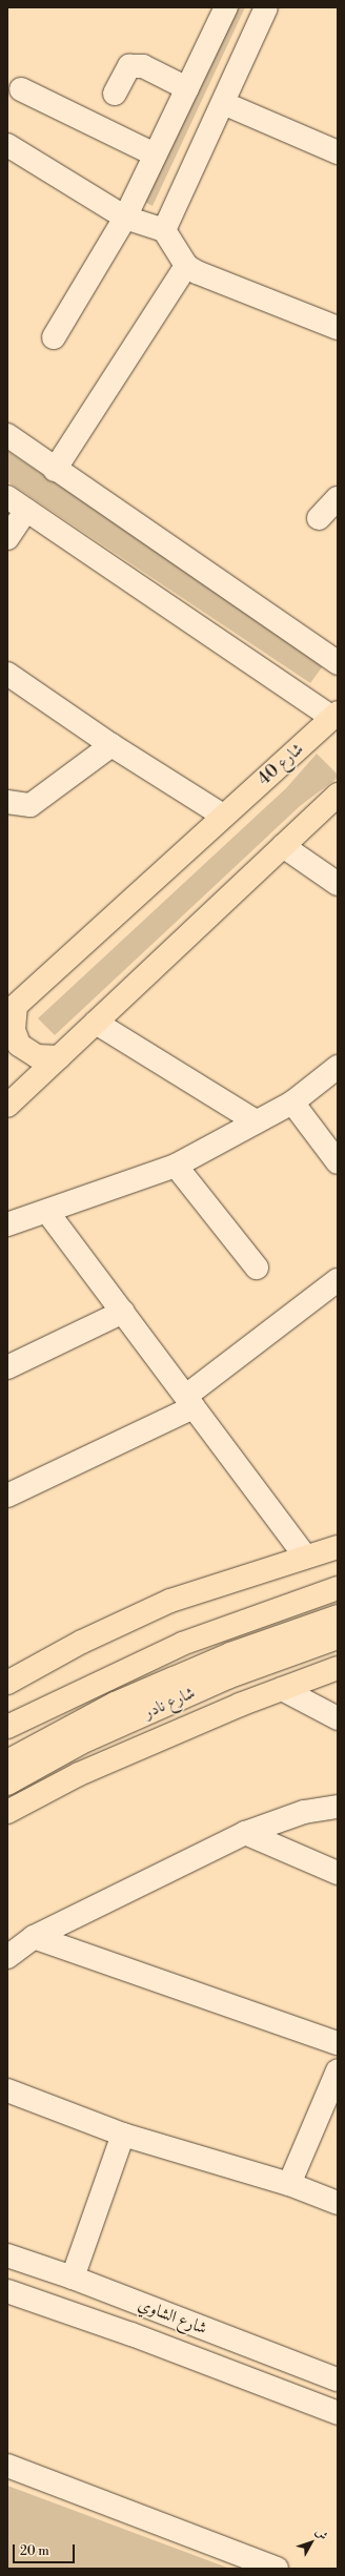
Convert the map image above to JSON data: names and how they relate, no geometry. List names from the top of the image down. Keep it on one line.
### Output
{"streets":{"main road":["شارع 40","شارع نادر"],"street":["شارع الشاوي"]},"scale_bar":"20 m","north":"top right"}
